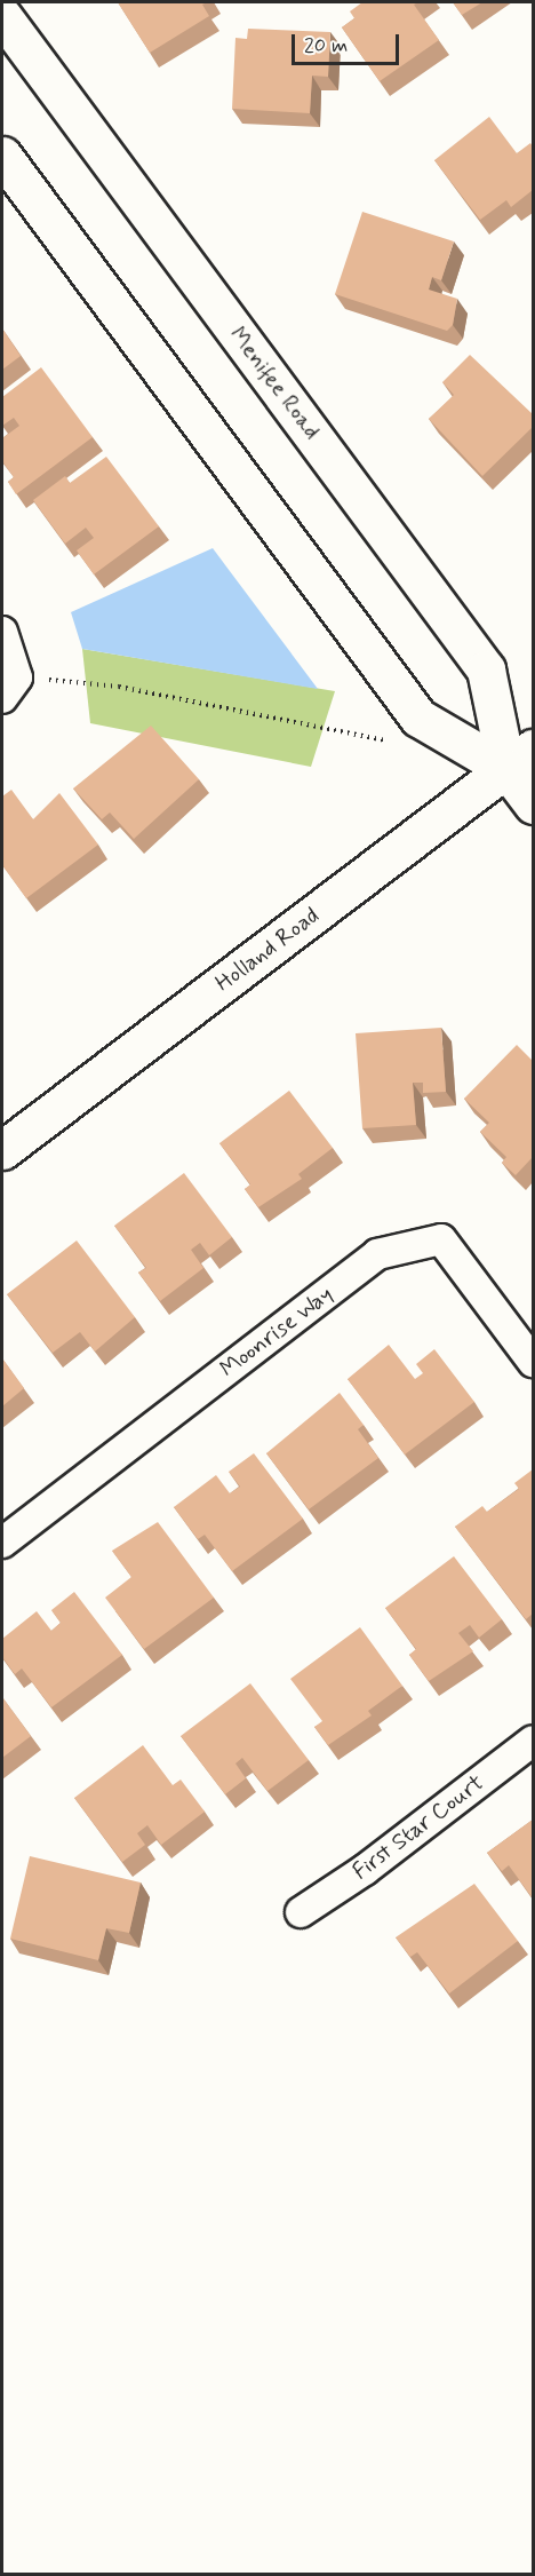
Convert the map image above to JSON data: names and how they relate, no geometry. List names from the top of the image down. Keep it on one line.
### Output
{"streets":{"main road":["Menifee Road","Holland Road"],"street":["Moonrise Way","First Star Court"]},"crossings":[["Menifee Road","Holland Road"]],"scale_bar":"20 m"}
